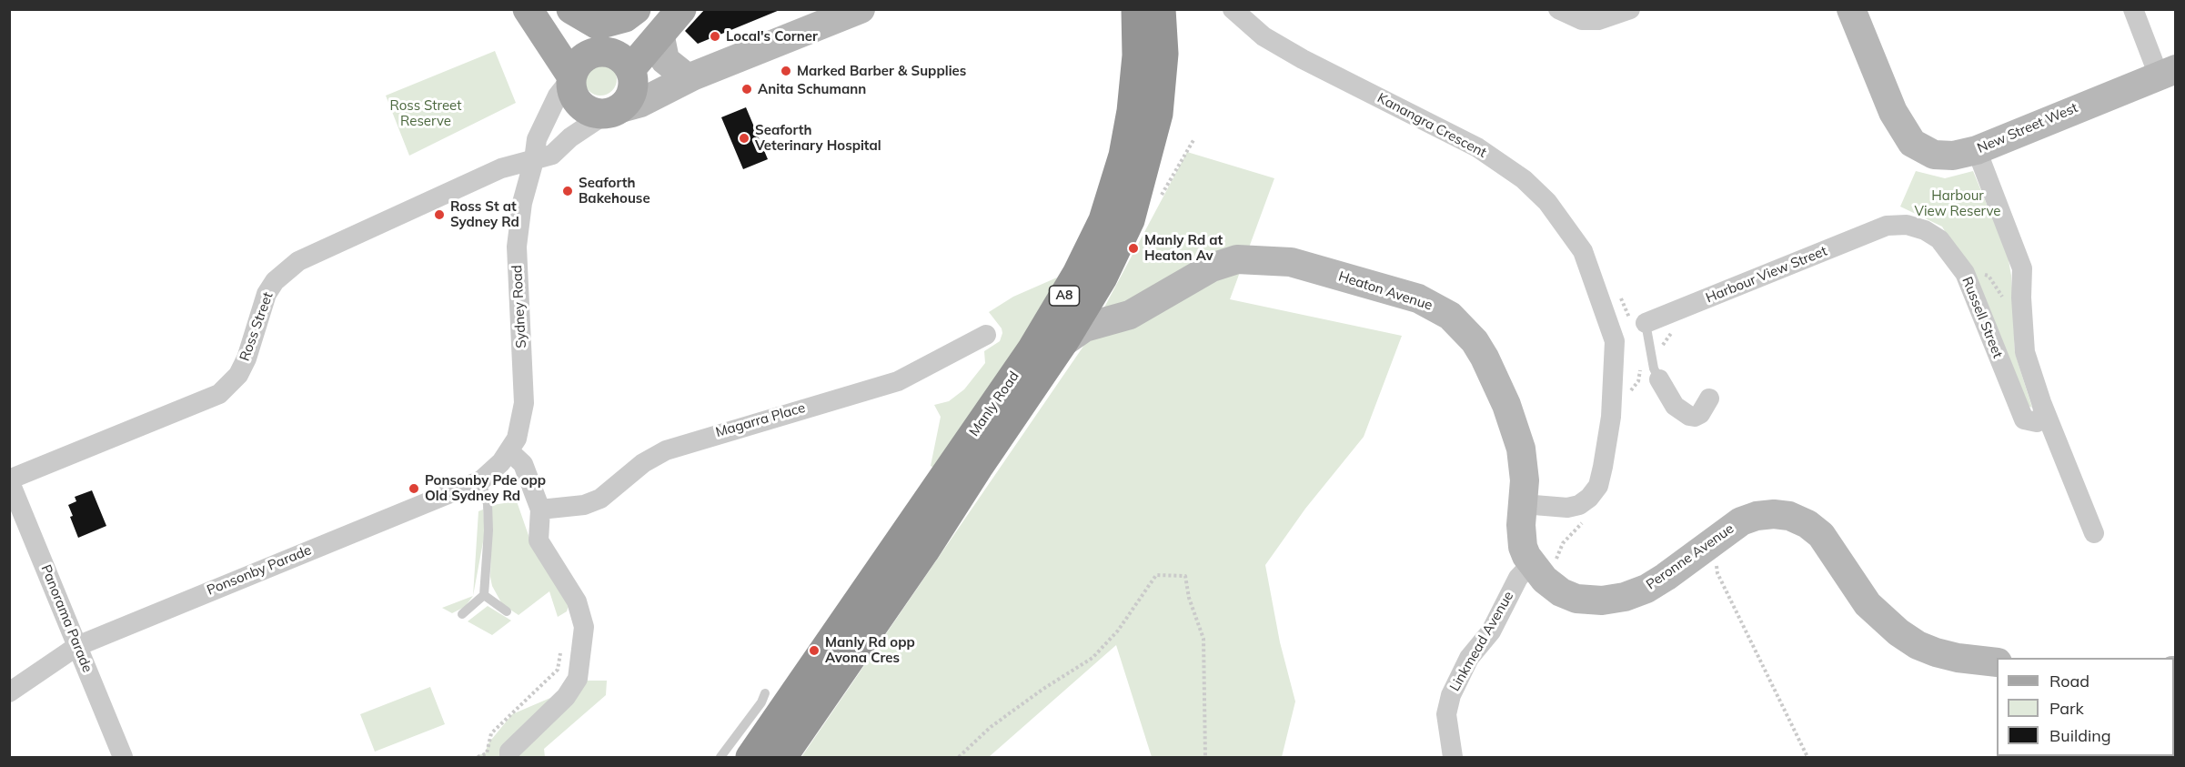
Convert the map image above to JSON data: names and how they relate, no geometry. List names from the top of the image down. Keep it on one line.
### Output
{"streets":{"highway":["A8","Manly Road"],"street":["Kanangra Crescent","New Street West","Harbour View Street","Heaton Avenue","Sydney Road","Russell Street","Ross Street","Magarra Place","Peronne Avenue","Ponsonby Parade","Panorama Parade","Linkmead Avenue"]},"crossings":[["Kanangra Crescent","Heaton Avenue"],["New Street West","Russell Street"],["Harbour View Street","Russell Street"],["Heaton Avenue","Manly Road"],["Heaton Avenue","Peronne Avenue"],["Heaton Avenue","Linkmead Avenue"],["Sydney Road","Ross Street"],["Sydney Road","Ponsonby Parade"],["Ross Street","Panorama Parade"],["Peronne Avenue","Linkmead Avenue"],["Ponsonby Parade","Panorama Parade"]],"parks":["Ross Street Reserve","Harbour View Reserve"],"places":["Local's Corner","Marked Barber & Supplies","Anita Schumann","Seaforth Veterinary Hospital","Seaforth Bakehouse","Ross St at Sydney Rd","Manly Rd at Heaton Av","Ponsonby Pde opp Old Sydney Rd","Manly Rd opp Avona Cres"],"legend":["Road","Park","Building"]}
